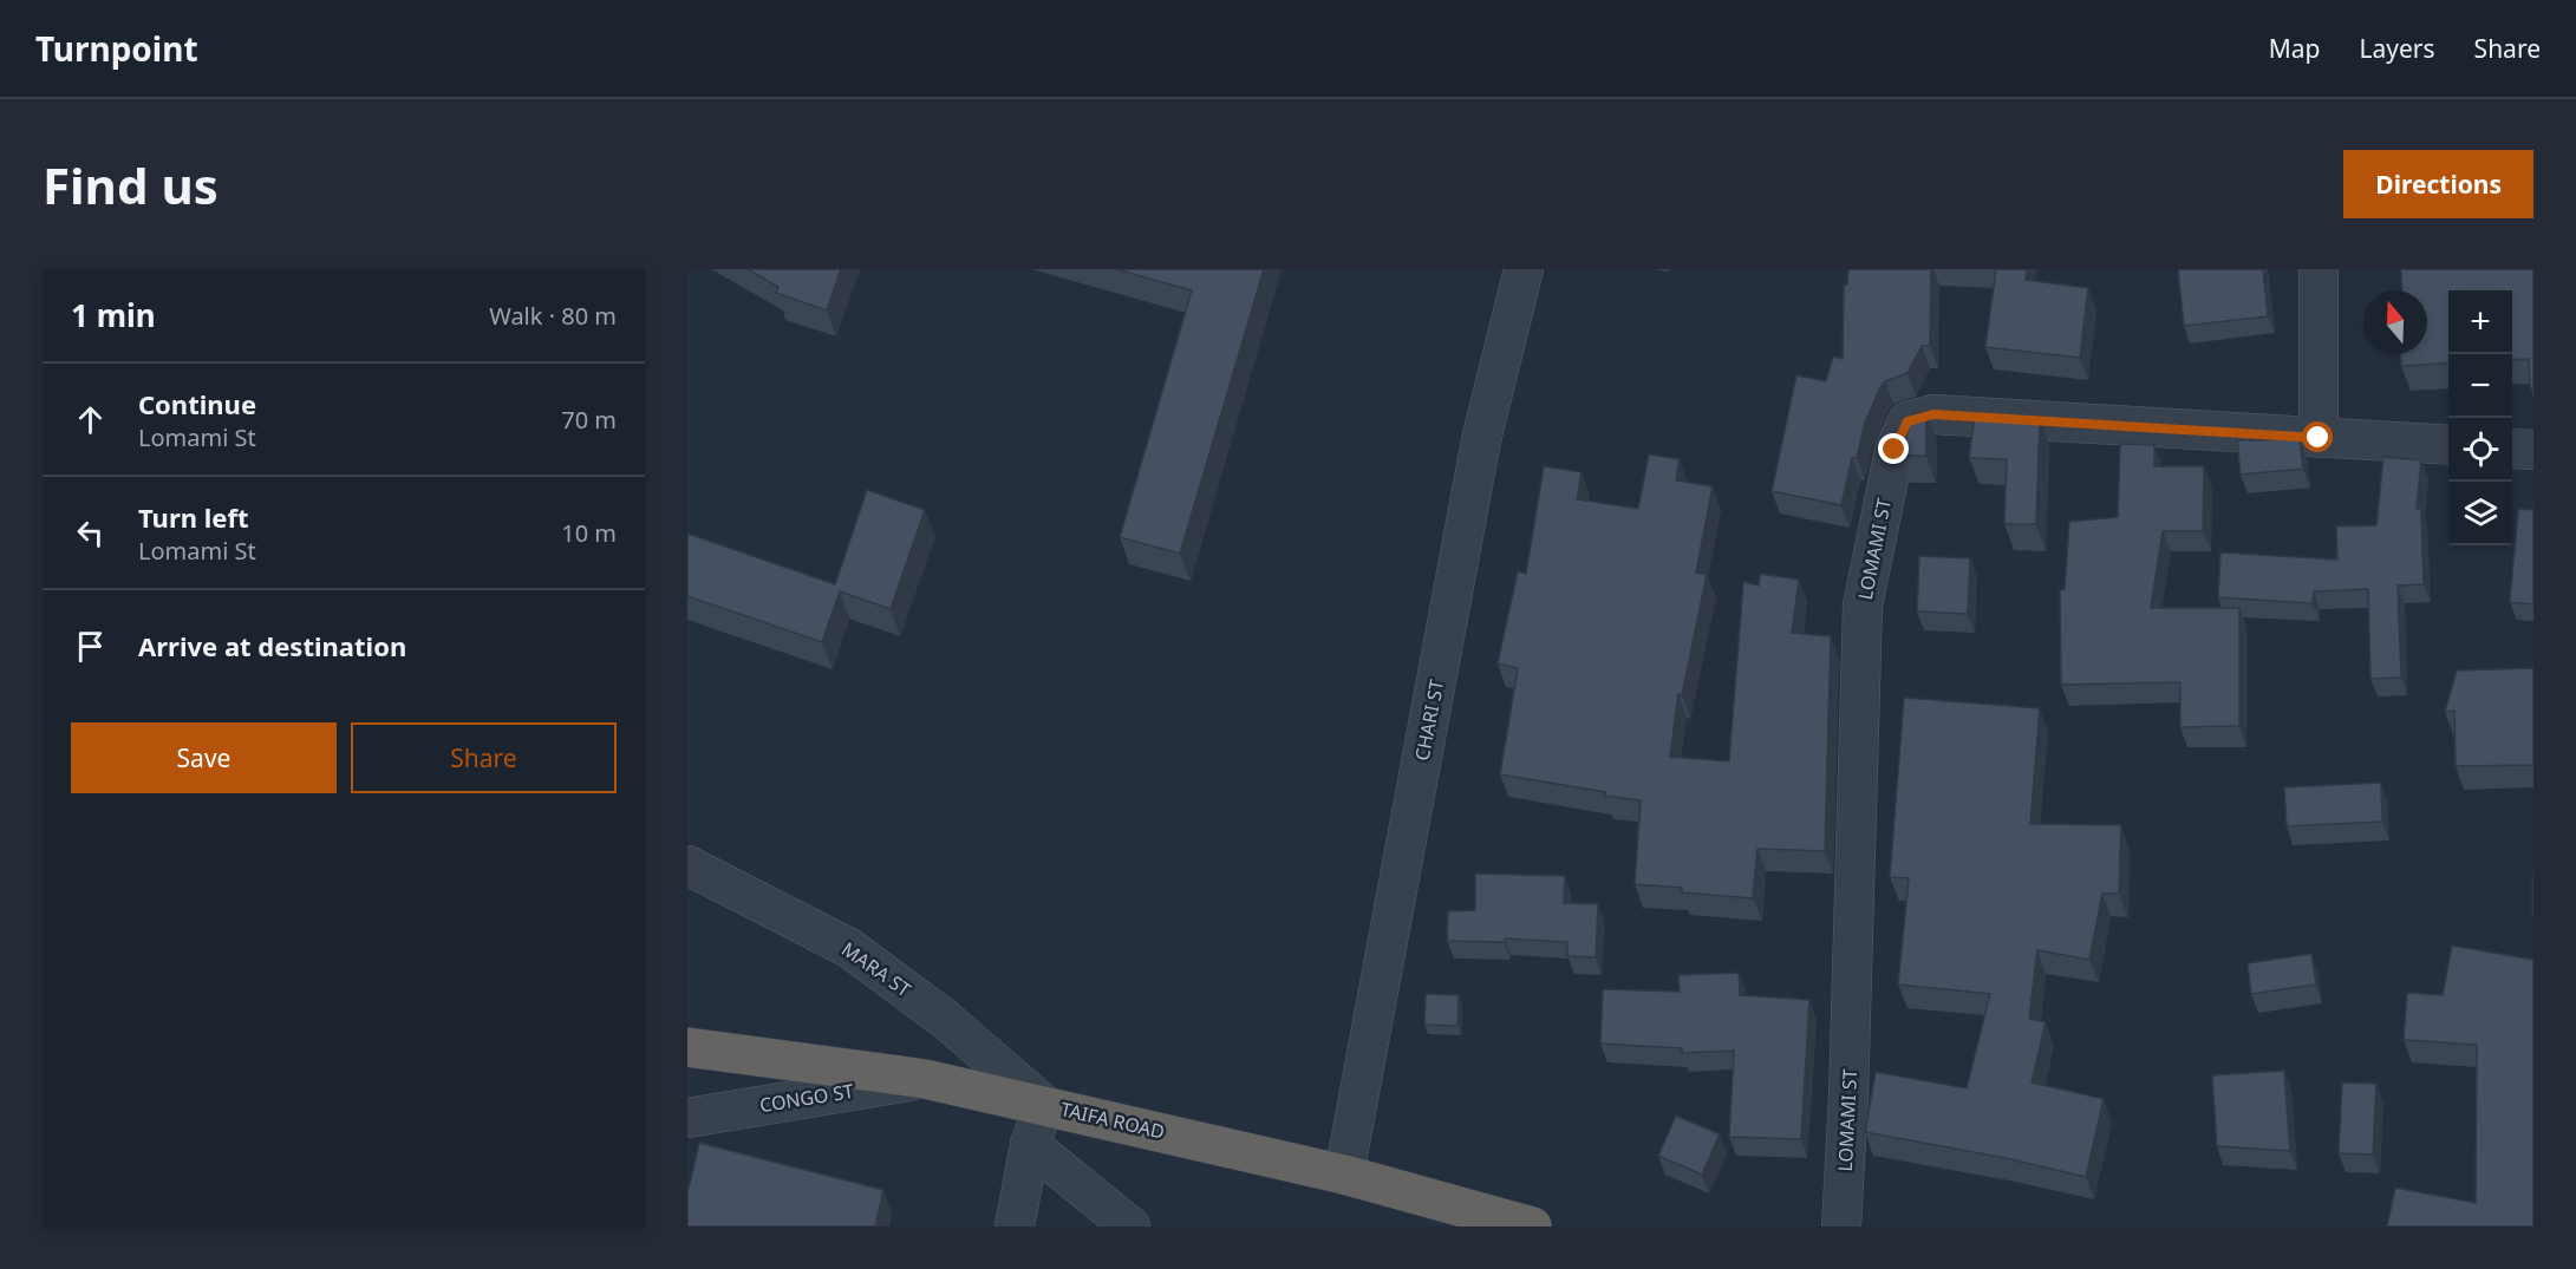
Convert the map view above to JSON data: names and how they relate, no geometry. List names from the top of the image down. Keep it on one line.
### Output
{"streets":{"highway":["TAIFA ROAD"],"street":["LOMAMI ST","CHARI ST","MARA ST","CONGO ST"]},"crossings":[["CHARI ST","TAIFA ROAD"],["MARA ST","TAIFA ROAD"],["CONGO ST","TAIFA ROAD"]],"north":"top","page":{"header":"Turnpoint","nav":["Map","Layers","Share"],"buttons":["Directions",["Save","Share"]],"title":"Find us","heading":["1 min","Walk · 80 m"],"map_buttons":["+","−"],"list":[["Continue","Lomami St","70 m"],["Turn left","Lomami St","10 m"],"Arrive at destination"]}}
